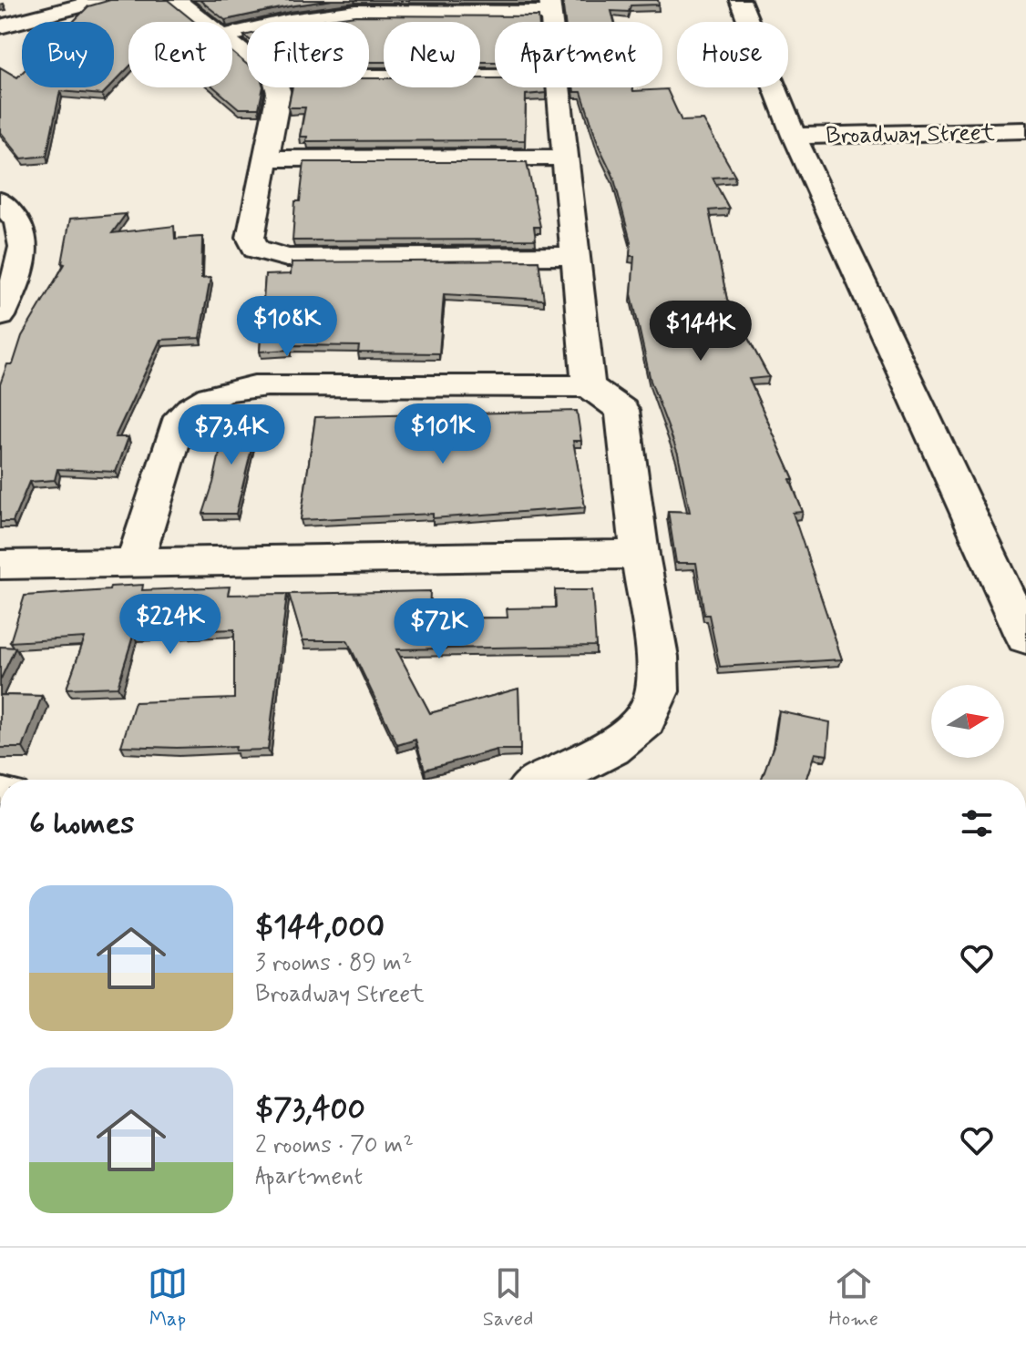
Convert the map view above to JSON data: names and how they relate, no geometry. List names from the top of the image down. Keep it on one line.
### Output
{"streets":{"street":["Broadway Street"]},"north":"right","page":{"chip":["Buy","Rent","Filters","New","Apartment","House"],"price":["$108K","$144K","$101K","$73.4K","$224K","$72K"],"heading":"6 homes","list":[{"name":"$144,000","note":"3 rooms · 89 m² · Broadway Street"},{"name":"$73,400","note":"2 rooms · 70 m² · Apartment"}],"tabs":["Map","Saved","Home"]}}
